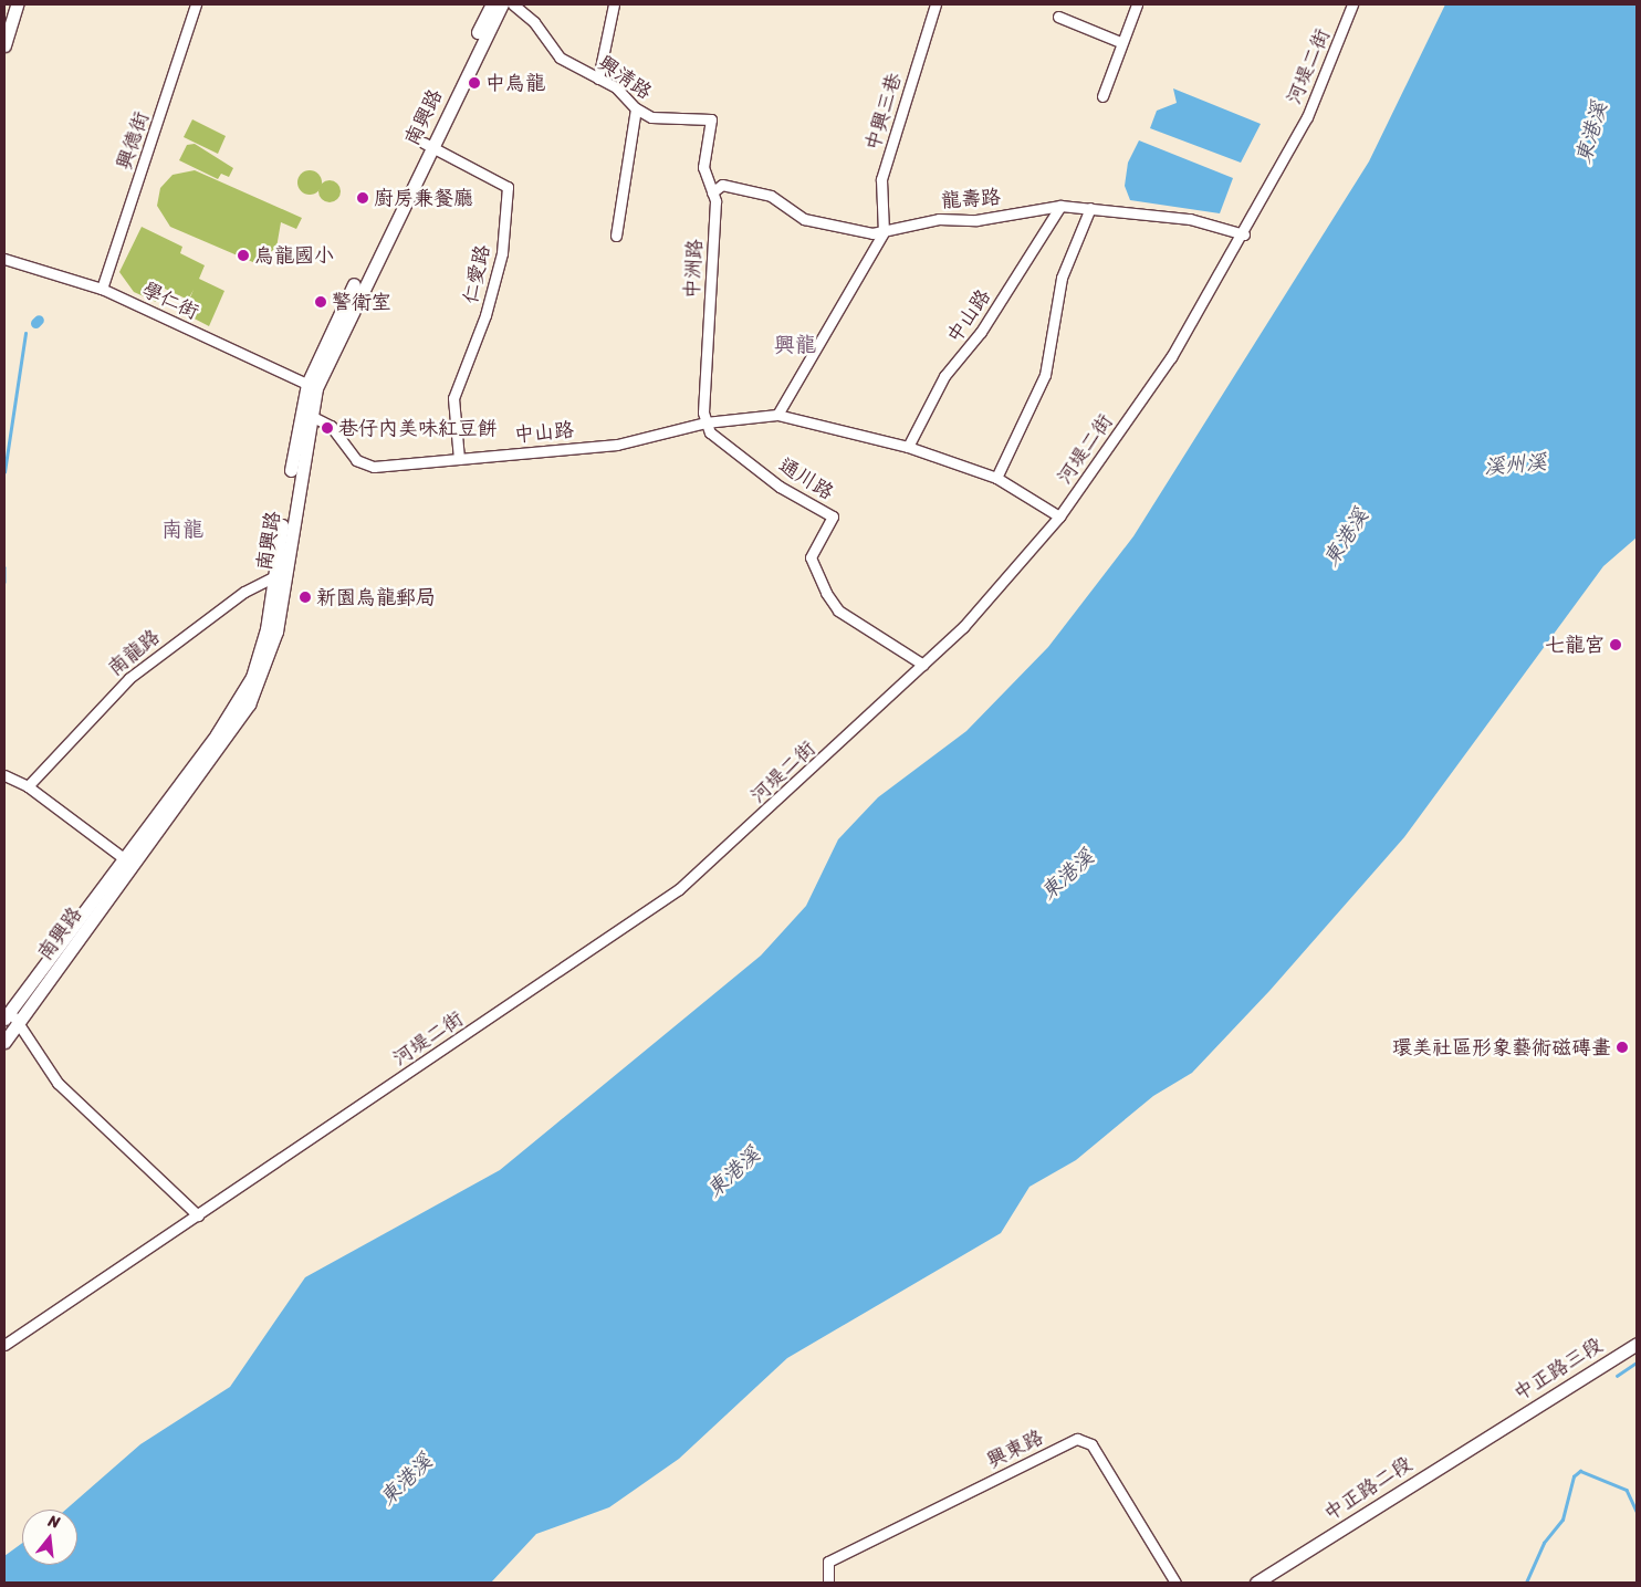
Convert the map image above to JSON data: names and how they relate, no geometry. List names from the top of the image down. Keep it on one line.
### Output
{"streets":{"main road":["南興路","中正路三段","中正路二段"],"street":["河堤二街","興清路","中興三巷","興德街","龍壽路","中洲路","仁愛路","學仁街","中山路","通川路","南龍路","興東路"]},"crossings":[["河堤二街","龍壽路"],["河堤二街","中山路"],["河堤二街","通川路"],["興清路","中洲路"],["中興三巷","龍壽路"],["南興路","仁愛路"],["南興路","學仁街"],["南興路","中山路"],["南興路","南龍路"],["興德街","學仁街"],["龍壽路","中洲路"],["龍壽路","中山路"],["中洲路","中山路"],["中洲路","通川路"],["仁愛路","中山路"],["中山路","通川路"],["中正路三段","中正路二段"]],"districts":["興龍","南龍"],"water":["東港溪","溪州溪"],"places":["中烏龍","廚房兼餐廳","烏龍國小","警衛室","巷仔内美味紅豆餅","新園烏龍郵局","七龍宮","環美社區形象藝術磁磚畫"],"north":"top"}
